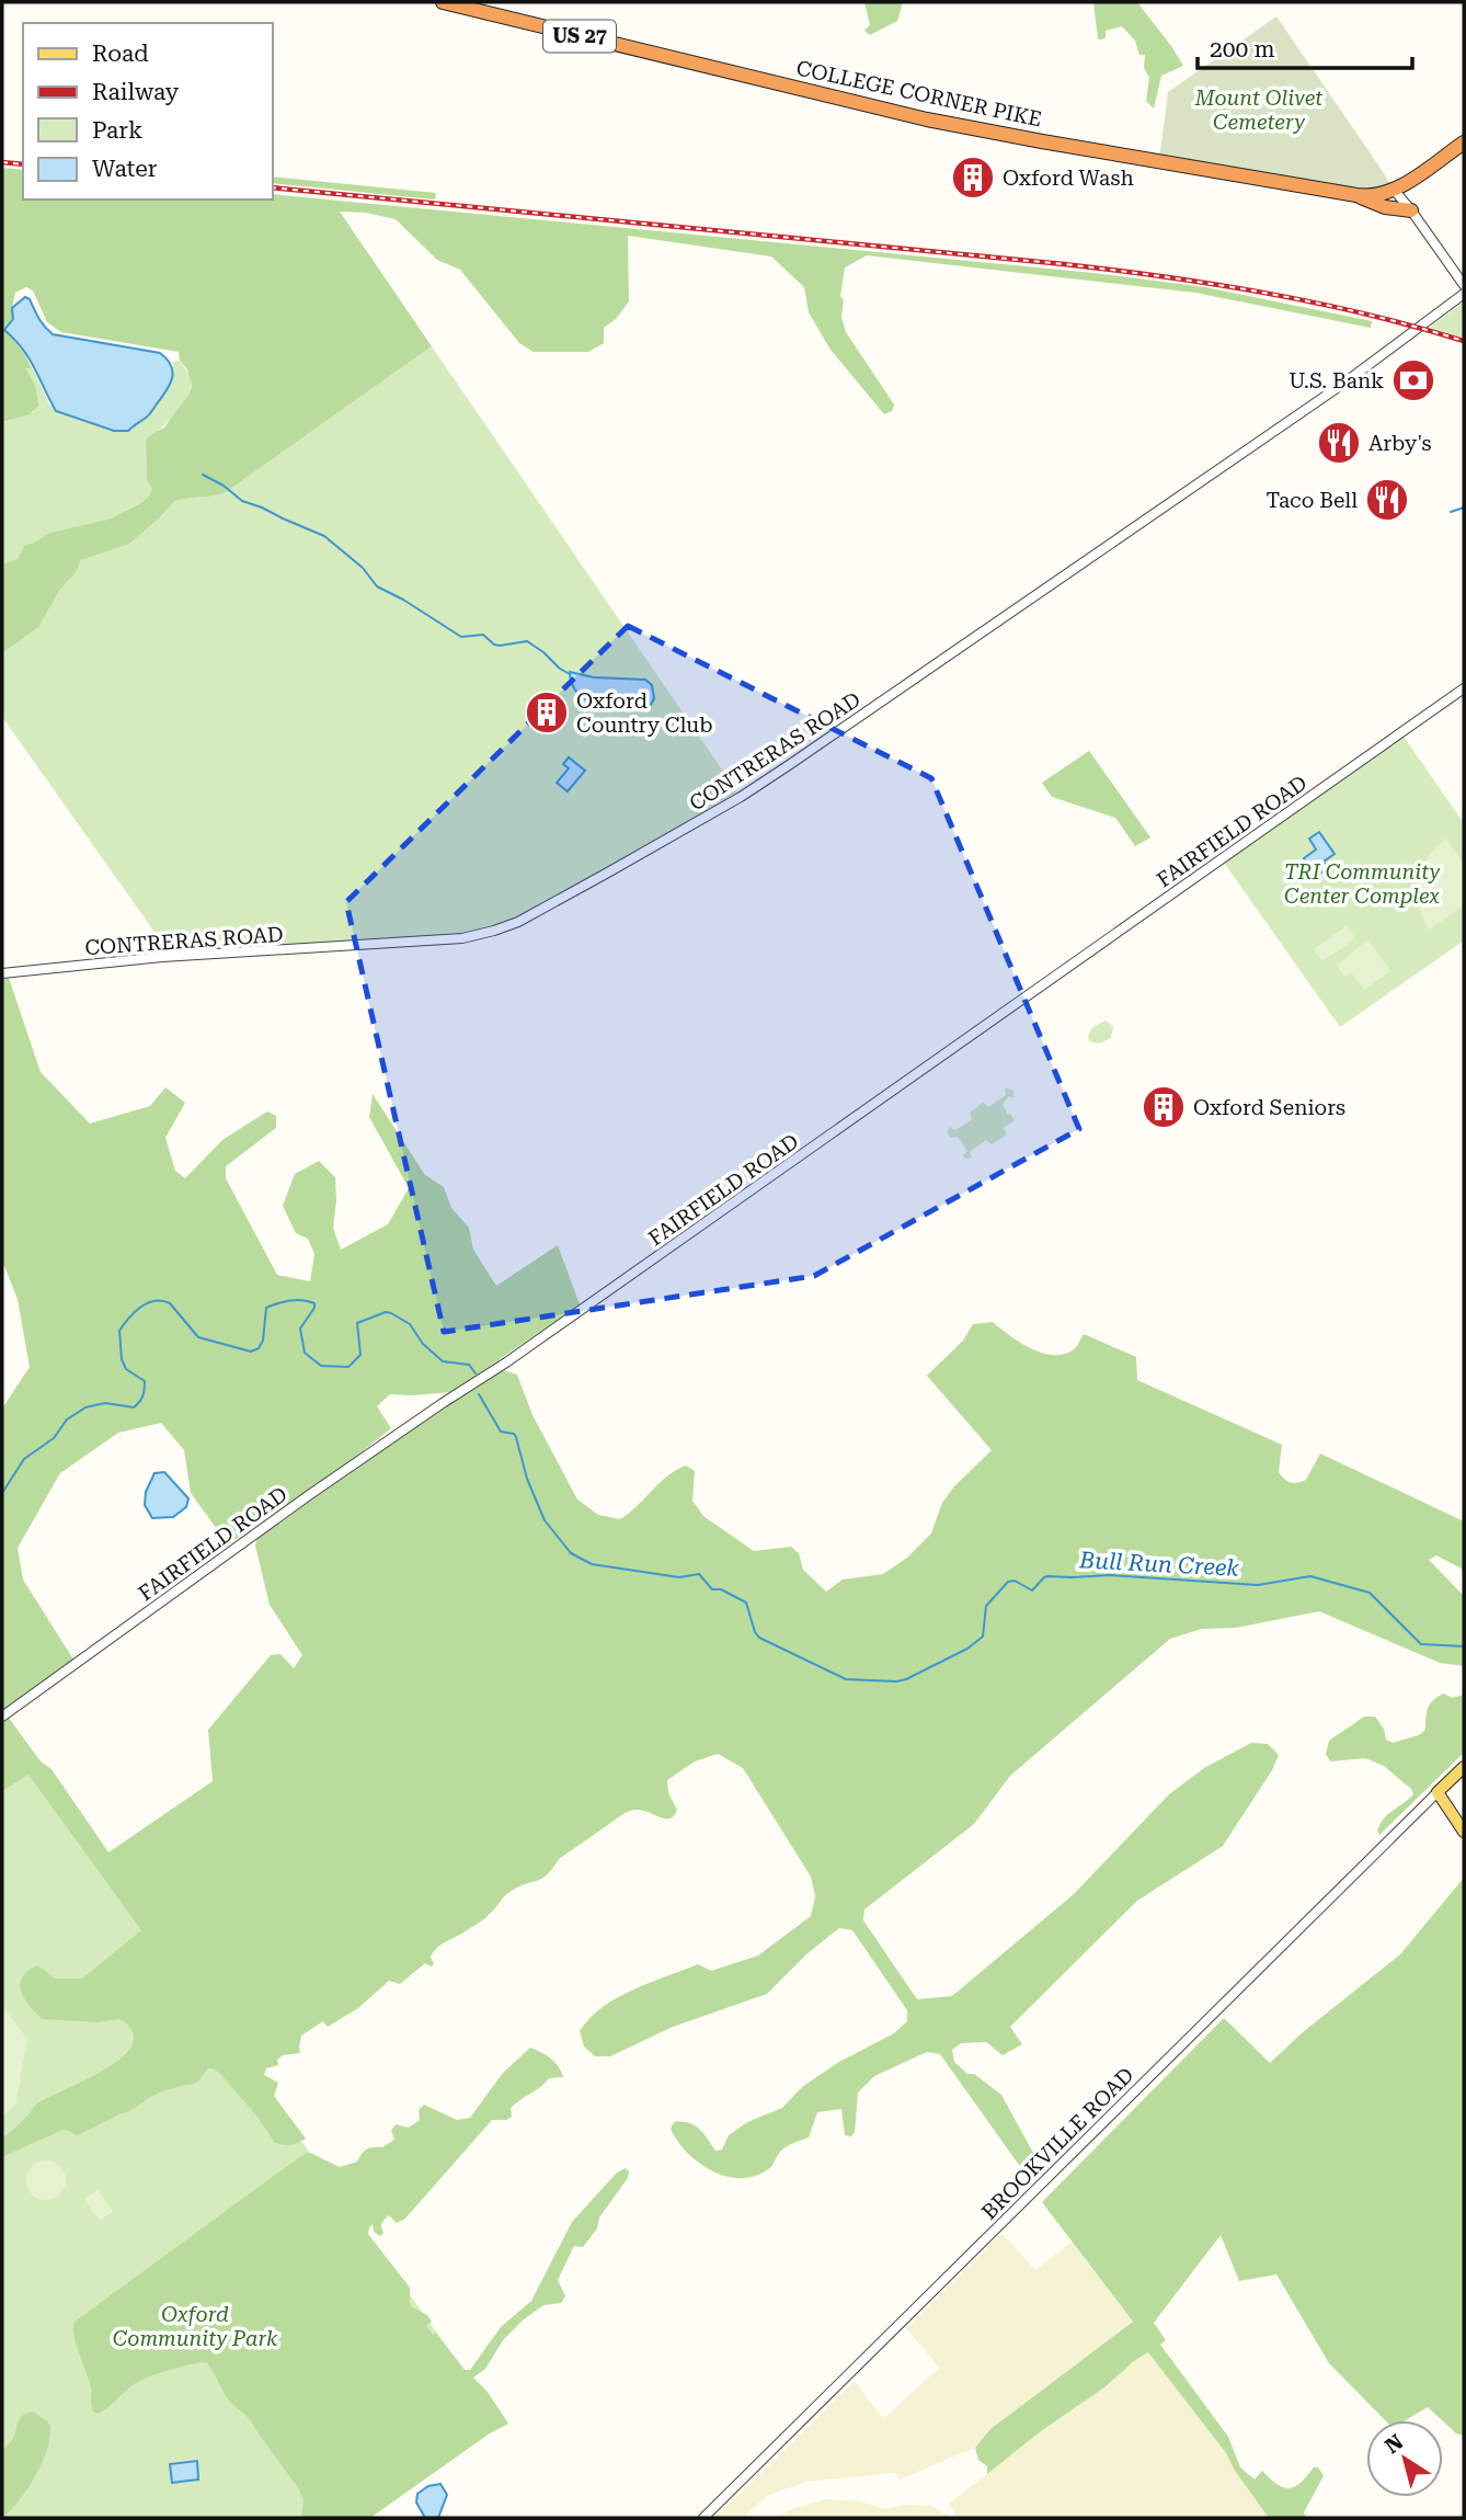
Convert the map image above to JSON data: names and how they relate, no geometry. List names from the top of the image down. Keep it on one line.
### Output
{"streets":{"highway":["US 27","COLLEGE CORNER PIKE"],"street":["CONTRERAS ROAD","FAIRFIELD ROAD","BROOKVILLE ROAD"]},"crossings":[["US 27","COLLEGE CORNER PIKE"]],"water":["Bull Run Creek"],"parks":["Mount Olivet Cemetery","TRI Community Center Complex","Oxford Community Park"],"places":{"building":["Oxford Wash","Oxford Country Club","Oxford Seniors"],"bank":["U.S. Bank"],"restaurant":["Arby's","Taco Bell"]},"legend":["Road","Railway","Park","Water"],"scale_bar":"200 m","north":"top left"}
